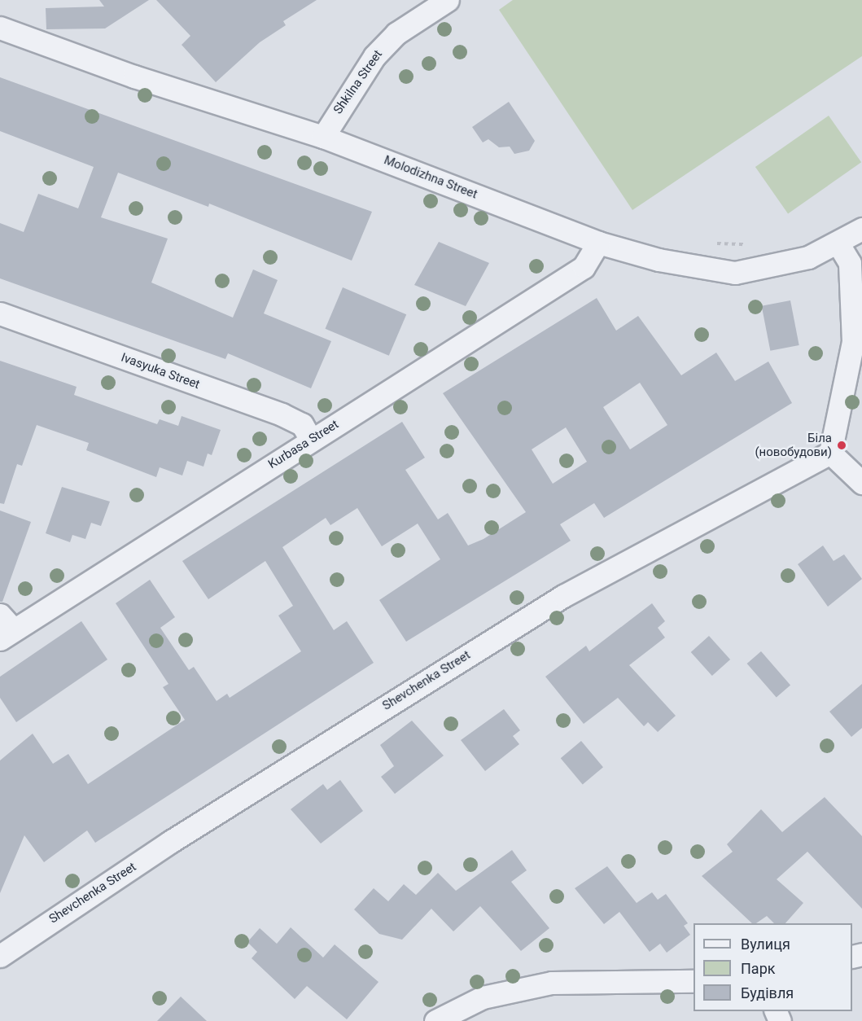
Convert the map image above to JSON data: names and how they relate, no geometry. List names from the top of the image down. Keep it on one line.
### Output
{"streets":{"street":["Shkilna Street","Molodizhna Street","Ivasyuka Street","Kurbasa Street","Shevchenka Street"]},"crossings":[["Shkilna Street","Molodizhna Street"],["Molodizhna Street","Kurbasa Street"],["Ivasyuka Street","Kurbasa Street"]],"places":["Біла (новобудови)"],"legend":["Вулиця","Парк","Будівля"]}
